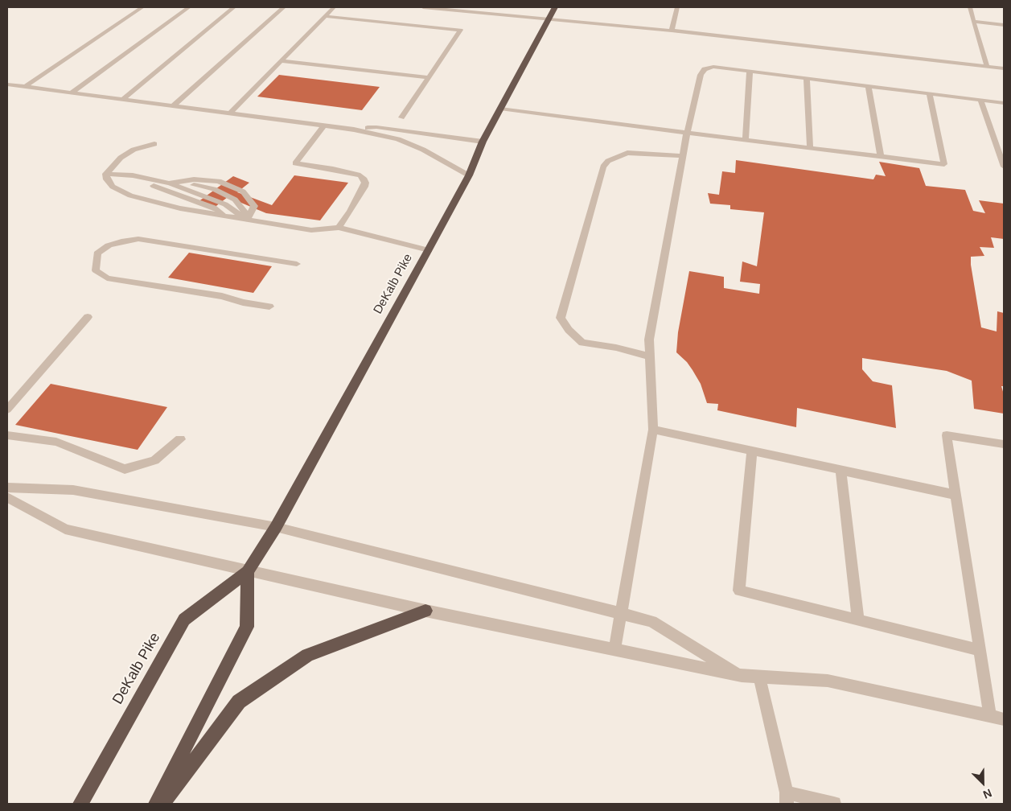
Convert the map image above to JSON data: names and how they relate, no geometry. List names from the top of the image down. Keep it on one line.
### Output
{"streets":{"highway":["DeKalb Pike"]},"north":"bottom right"}
